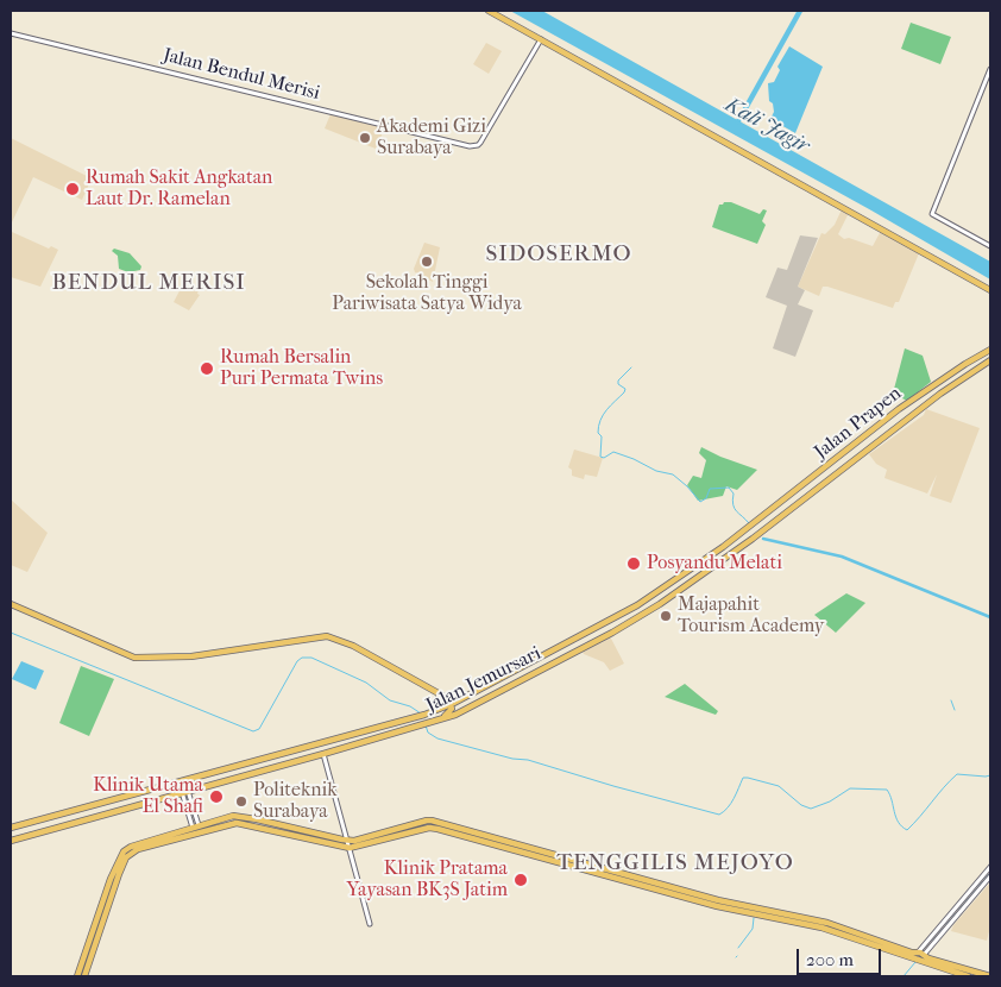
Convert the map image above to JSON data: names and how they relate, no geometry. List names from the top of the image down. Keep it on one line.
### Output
{"streets":{"main road":["Jalan Prapen","Jalan Jemursari"],"street":["Jalan Bendul Merisi"]},"crossings":[["Jalan Prapen","Jalan Jemursari"]],"districts":["SIDOSERMO","BENDUL MERISI","TENGGILIS MEJOYO"],"water":["Kali Jagir"],"places":["Akademi Gizi Surabaya","Rumah Sakit Angkatan Laut Dr. Ramelan","Sekolah Tinggi Pariwisata Satya Widya","Rumah Bersalin Puri Permata Twins","Posyandu Melati","Majapahit Tourism Academy","Klinik Utama El Shafi","Politeknik Surabaya","Klinik Pratama Yayasan BK3S Jatim"],"scale_bar":"200 m"}
